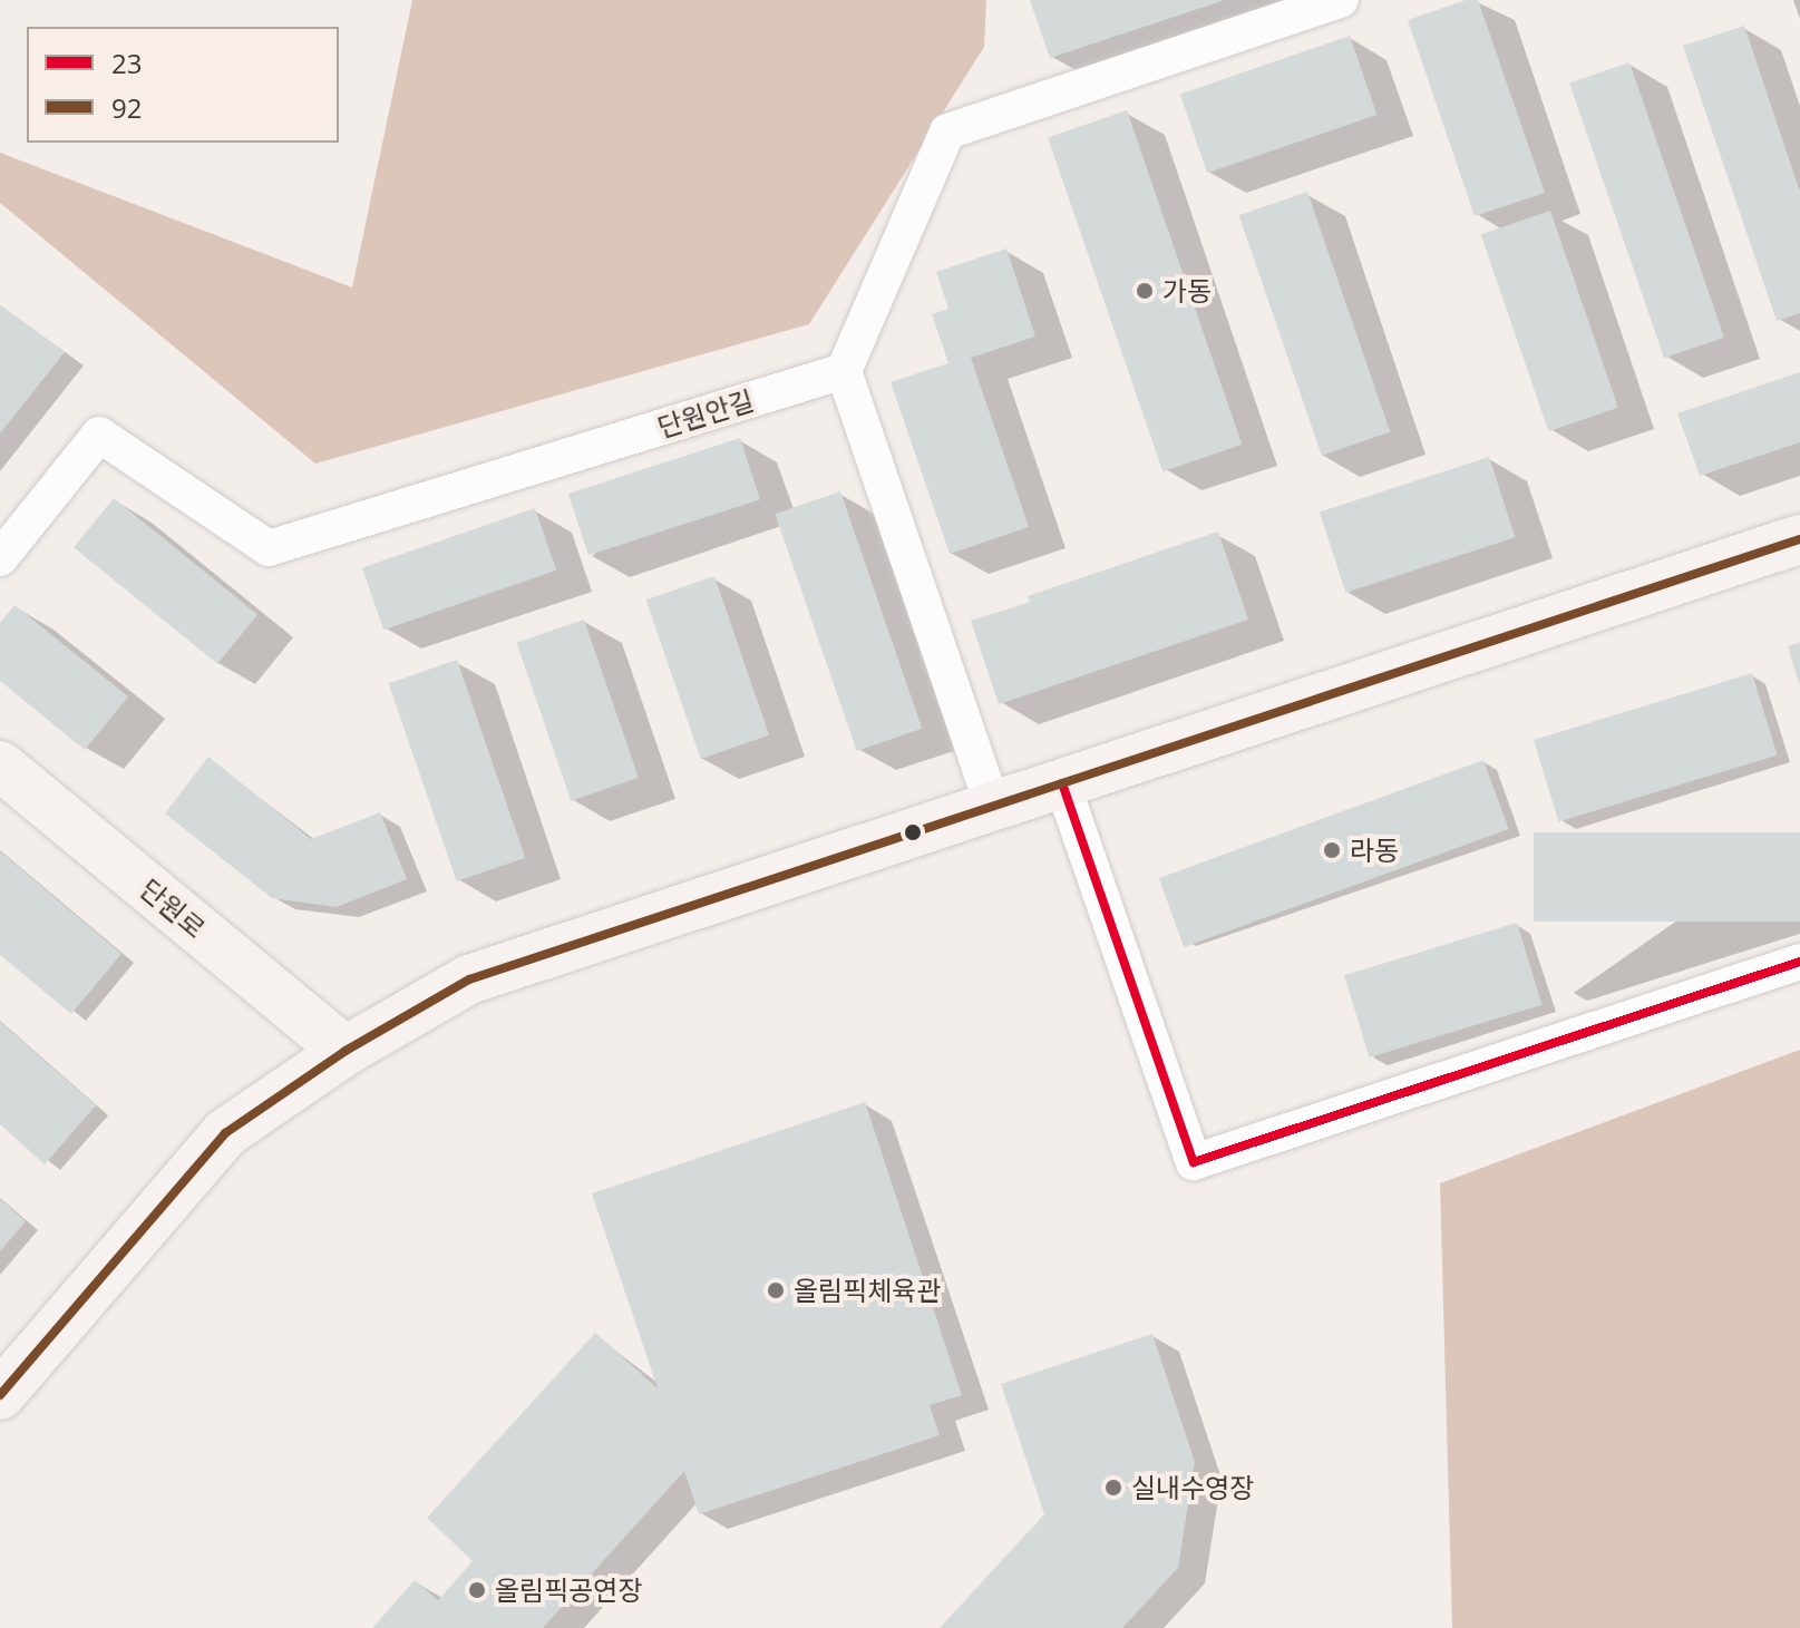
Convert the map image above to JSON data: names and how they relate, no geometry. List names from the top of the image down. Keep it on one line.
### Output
{"streets":{"street":["단원안길","단원로"]},"places":["가동","라동","올림픽체육관","실내수영장","올림픽공연장"],"lines":["transit line 92","transit line 23"],"legend":["23","92"]}
